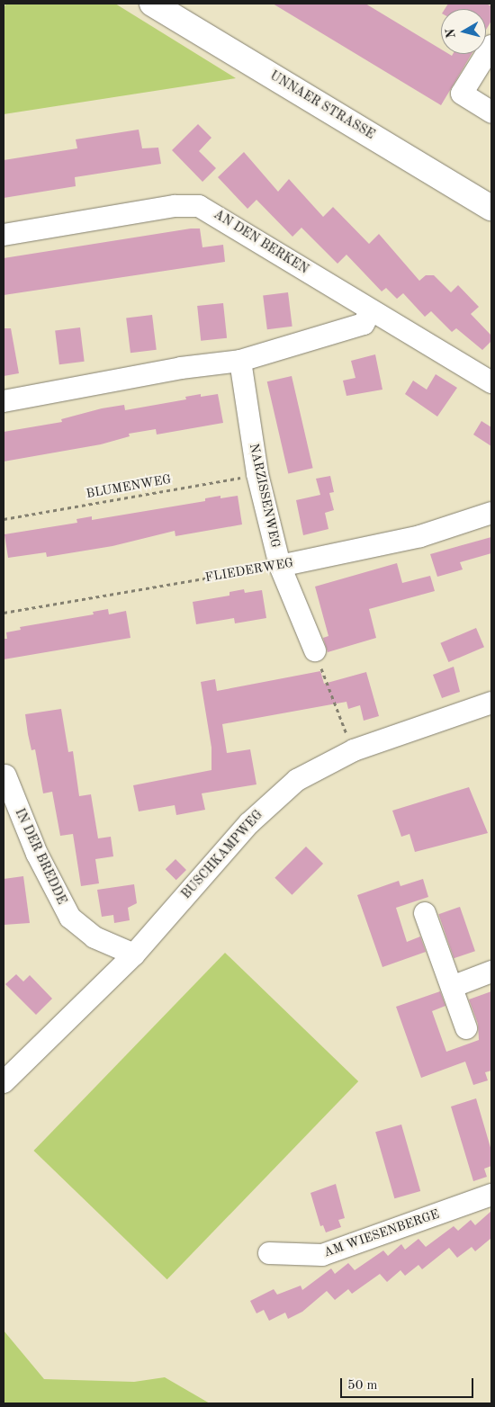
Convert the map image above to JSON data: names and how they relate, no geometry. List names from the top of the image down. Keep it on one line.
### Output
{"streets":{"main road":["UNNAER STRASSE"],"street":["AN DEN BERKEN","NARZISSENWEG","FLIEDERWEG","BUSCHKAMPWEG","IN DER BREDDE","AM WIESENBERGE"],"path":["BLUMENWEG"]},"crossings":[["BLUMENWEG","NARZISSENWEG"],["NARZISSENWEG","FLIEDERWEG"],["BUSCHKAMPWEG","IN DER BREDDE"]],"scale_bar":"50 m","north":"left"}
